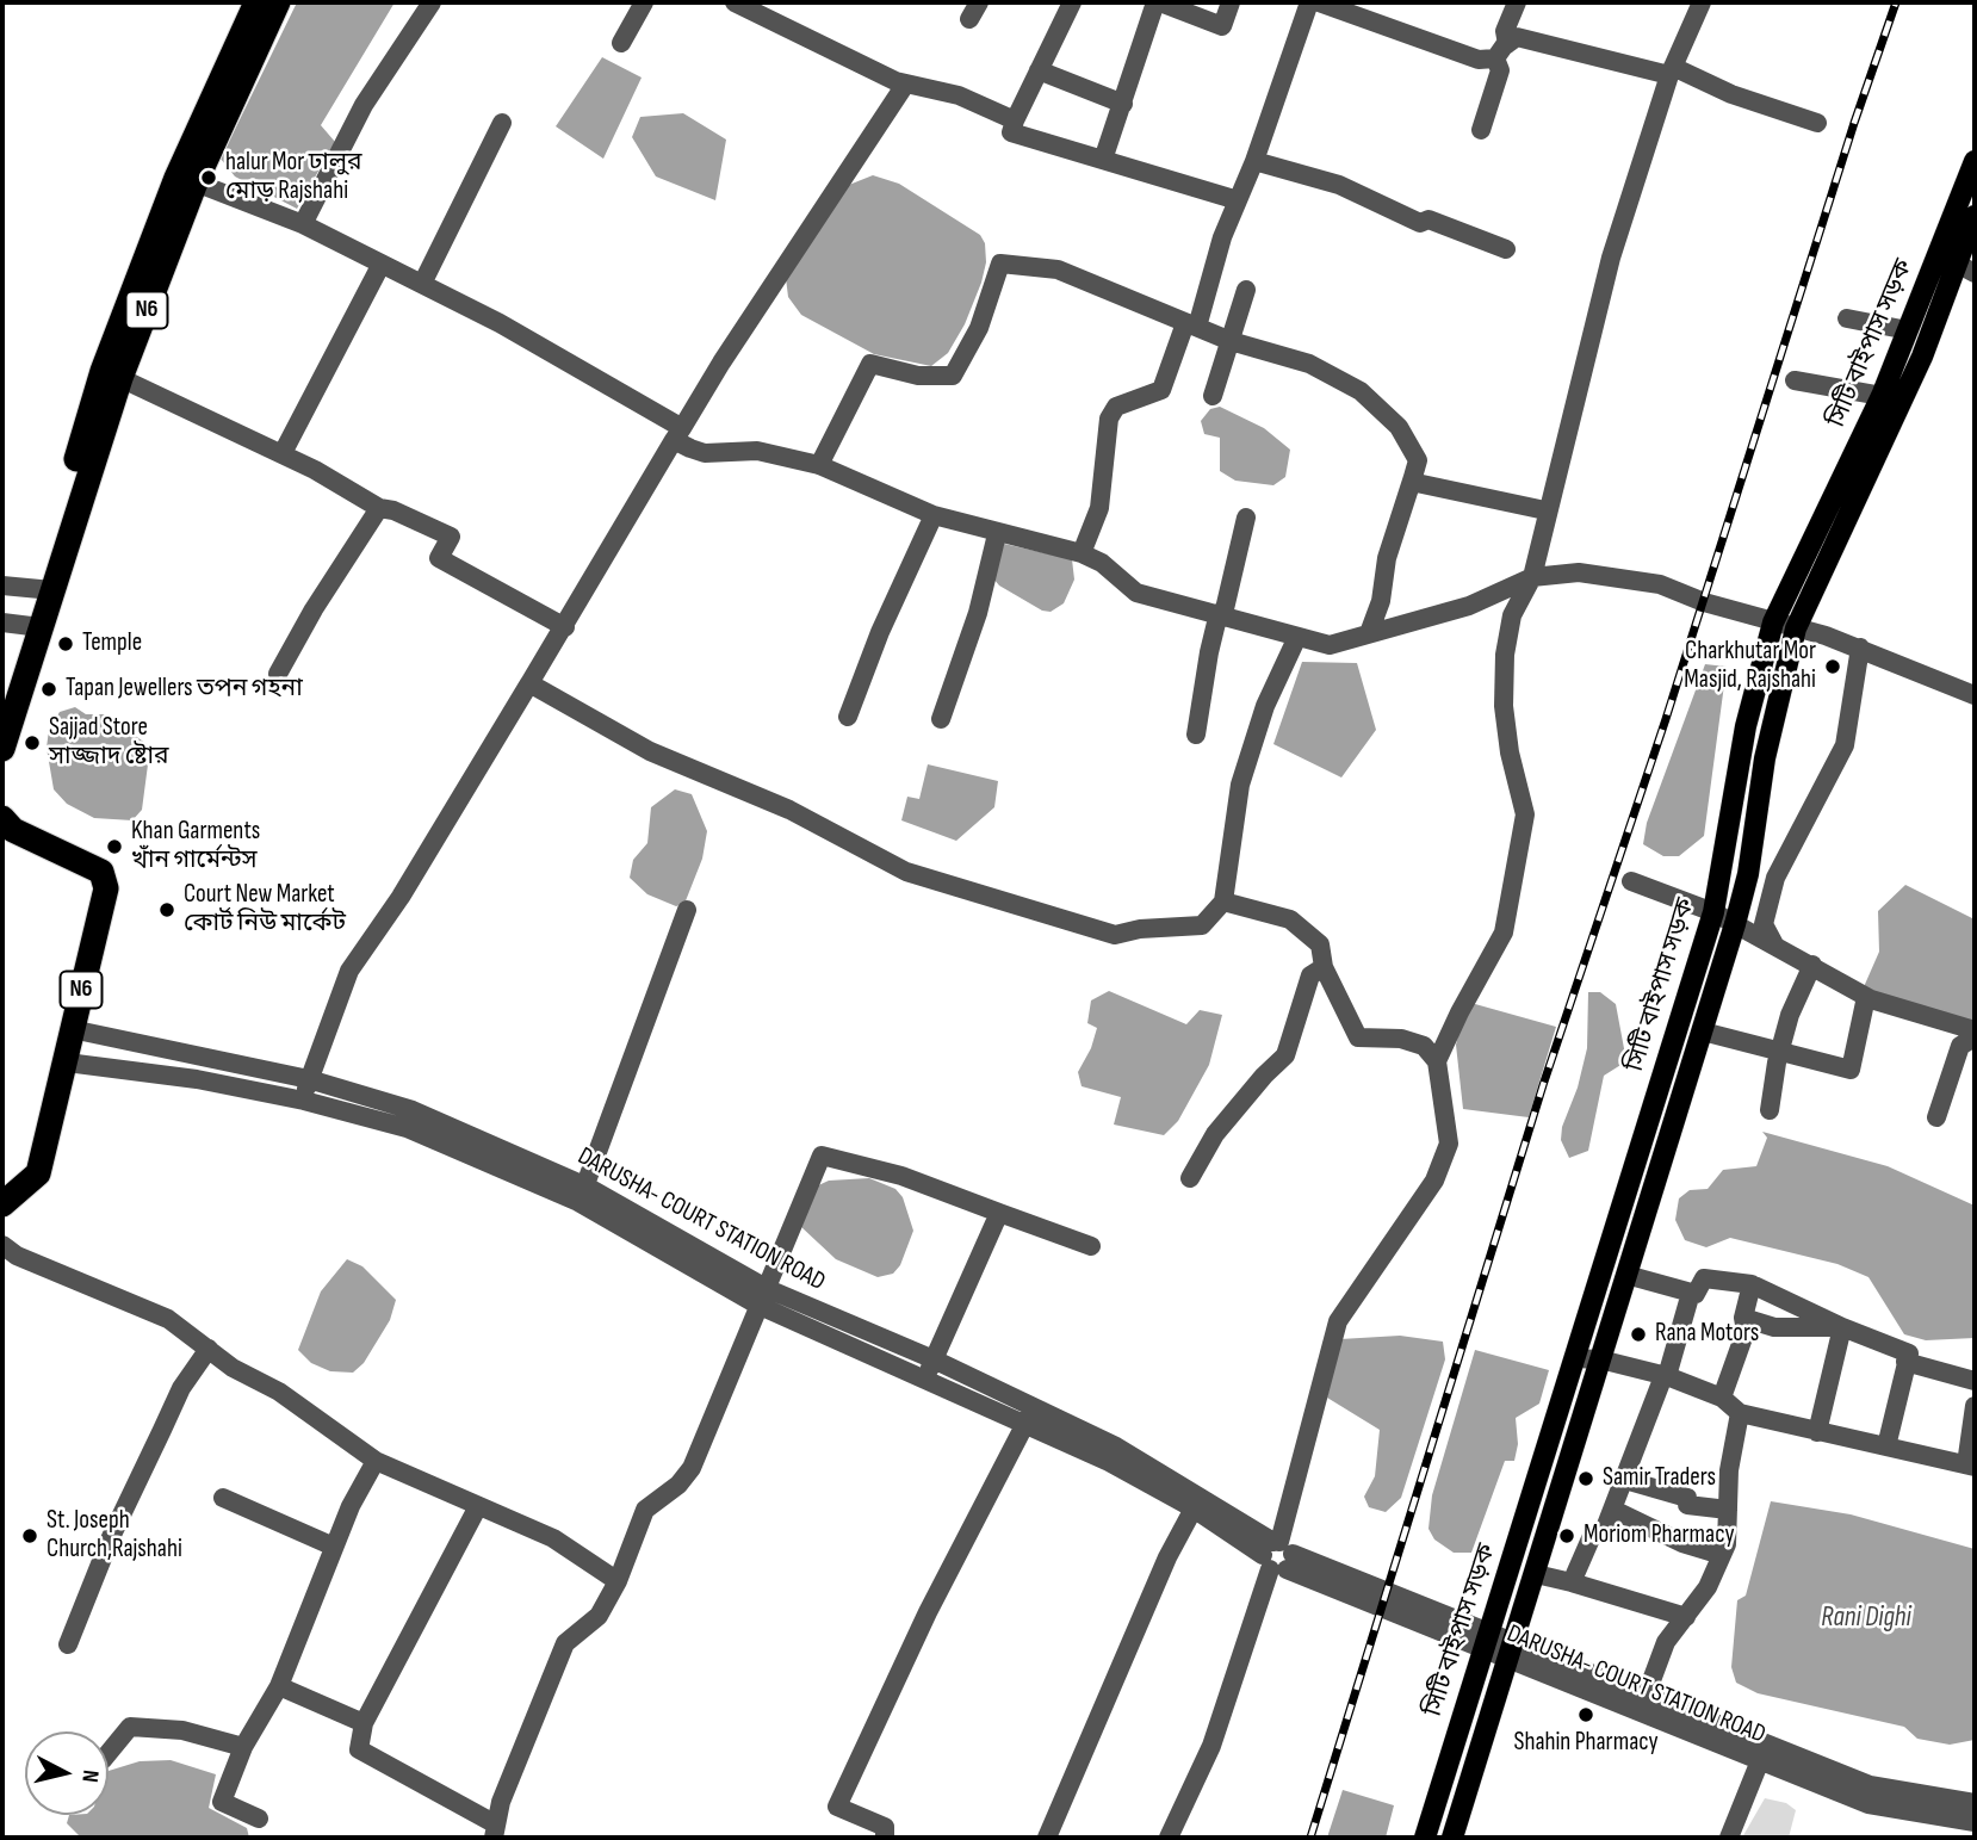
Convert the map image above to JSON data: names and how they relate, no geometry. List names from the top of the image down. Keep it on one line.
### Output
{"streets":{"highway":["N6"],"main road":["সিটি বাইপাস সড়ক"],"street":["DARUSHA- COURT STATION ROAD"]},"crossings":[["N6","DARUSHA- COURT STATION ROAD"],["সিটি বাইপাস সড়ক","DARUSHA- COURT STATION ROAD"]],"water":["Rani Dighi"],"places":["halur Mor ঢালুর মোড় Rajshahi","Temple","Charkhutar Mor Masjid, Rajshahi","Tapan Jewellers তপন গহনা","Sajjad Store সাজ্জাদ ষ্টোর","Khan Garments খাঁন গার্মেন্টস","Court New Market কোর্ট নিউ মার্কেট","Rana Motors","Samir Traders","St. Joseph Church,Rajshahi","Moriom Pharmacy","Shahin Pharmacy"],"north":"right"}
